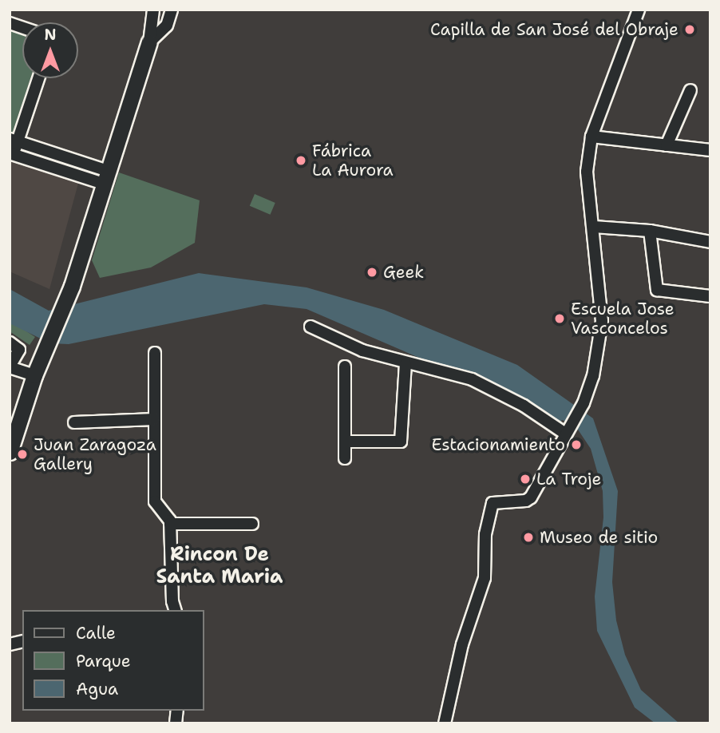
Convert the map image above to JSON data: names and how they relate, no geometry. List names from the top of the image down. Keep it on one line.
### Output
{"districts":["Rincon De Santa Maria"],"places":["Capilla de San José del Obraje","Fábrica La Aurora","Geek","Escuela Jose Vasconcelos","Estacionamiento","Juan Zaragoza Gallery","La Troje","Museo de sitio"],"legend":["Calle","Parque","Agua"],"north":"top"}
